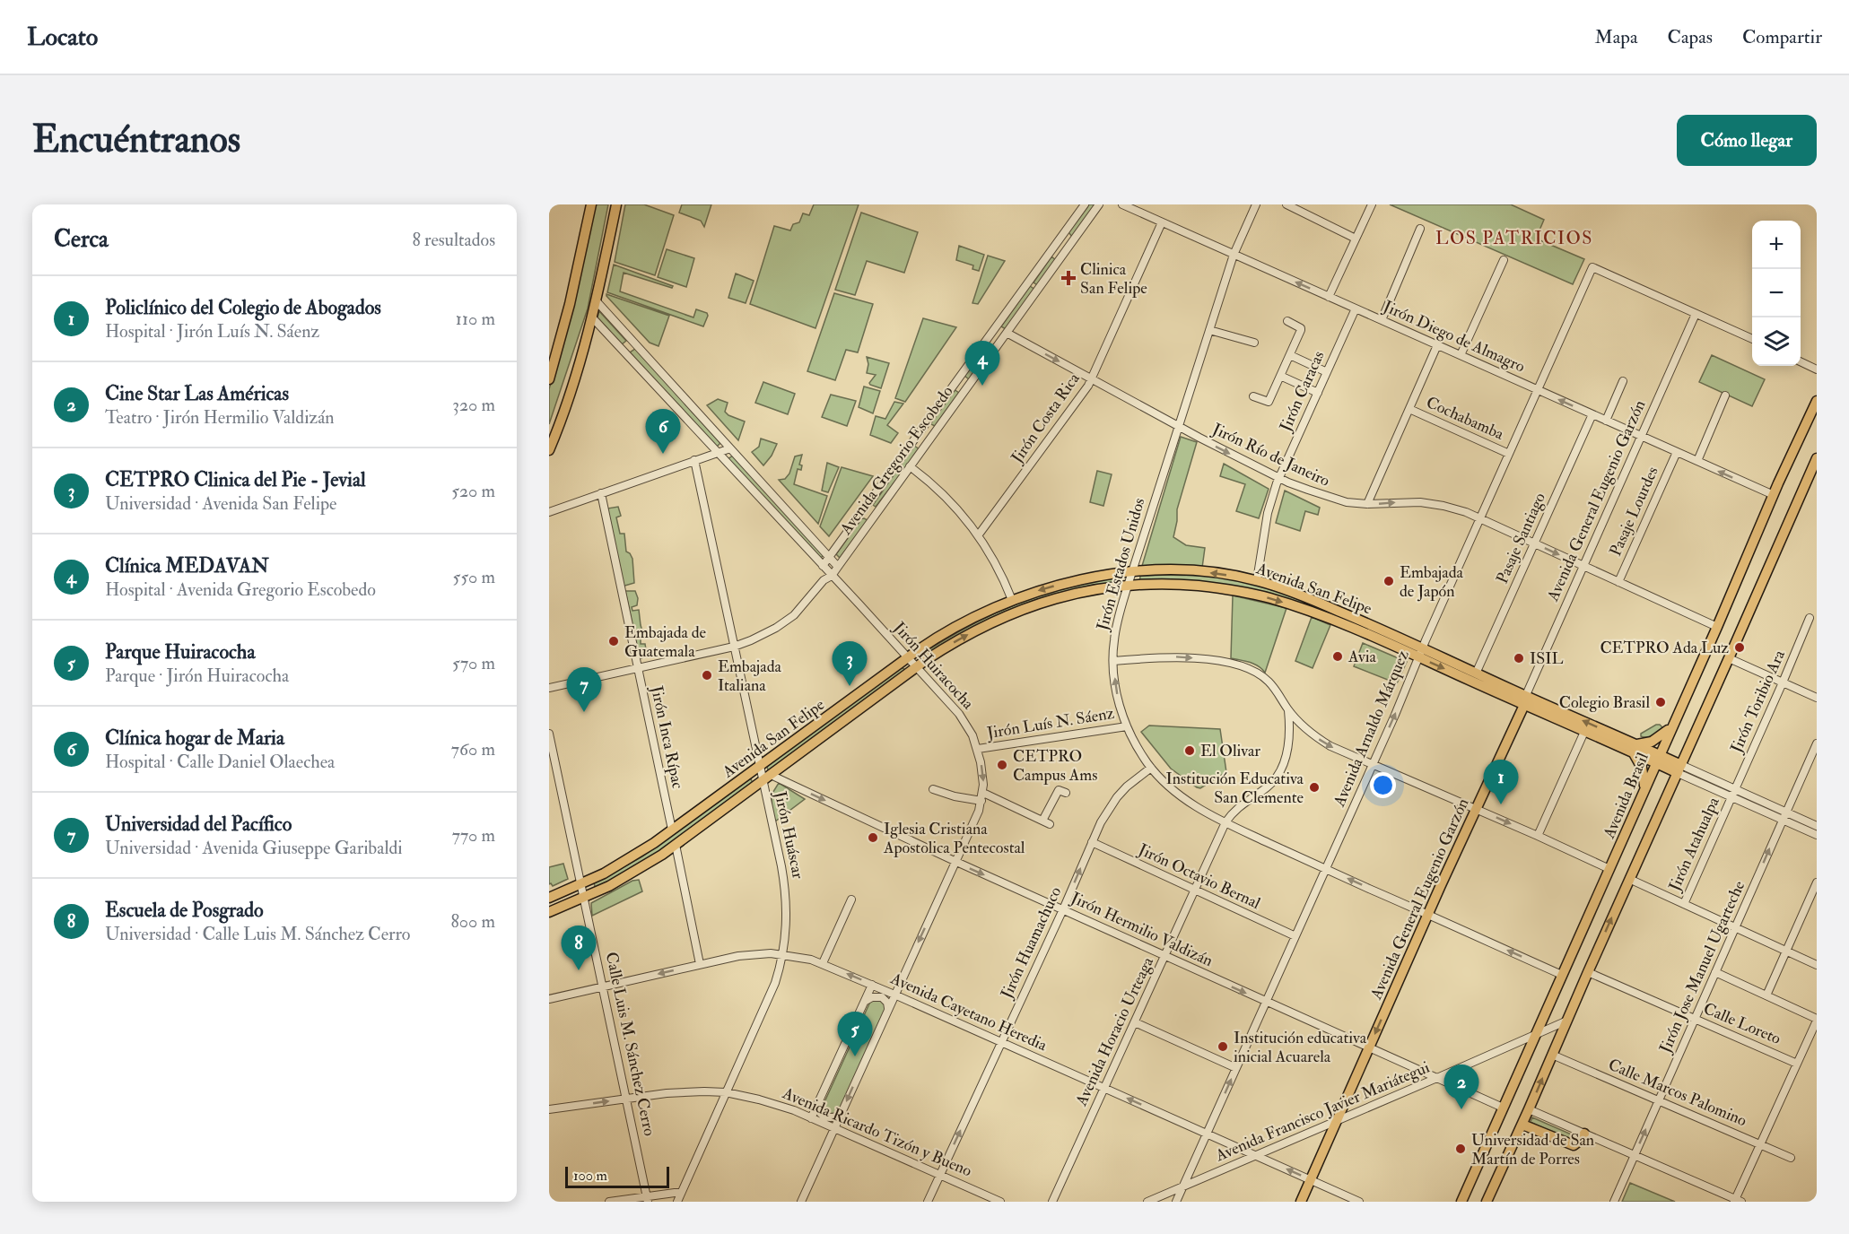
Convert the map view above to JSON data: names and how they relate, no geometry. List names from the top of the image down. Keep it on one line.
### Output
{"streets":{"main road":["Avenida General Eugenio Garzón","Avenida San Felipe","Avenida Brasil"],"street":["Jirón Diego de Almagro","Jirón Caracas","Jirón Costa Rica","Cochabamba","Jirón Río de Janeiro","Avenida Gregorio Escobedo","Pasaje Lourdes","Pasaje Santiago","Jirón Estados Unidos","Jirón Huiracocha","Jirón Toribio Ara","Jirón Luís N. Sáenz","Avenida Arnaldo Márquez","Jirón Inca Rípac","Jirón Huáscar","Jirón Atahualpa","Jirón Octavio Bernal","Jirón Hermilio Valdizán","Jirón Huamachuco","Jirón Jose Manuel Ugarteche","Avenida Cayetano Heredia","Calle Loreto","Avenida Horacio Urteaga","Calle Luis M. Sánchez Cerro","Calle Marcos Palomino","Avenida Francisco Javier Mariátegui","Avenida Ricardo Tizón y Bueno"]},"crossings":[["Jirón Diego de Almagro","Jirón Caracas"],["Jirón Diego de Almagro","Jirón Costa Rica"],["Jirón Diego de Almagro","Avenida General Eugenio Garzón"],["Jirón Diego de Almagro","Pasaje Lourdes"],["Jirón Diego de Almagro","Pasaje Santiago"],["Jirón Diego de Almagro","Jirón Estados Unidos"],["Jirón Diego de Almagro","Avenida Arnaldo Márquez"],["Jirón Diego de Almagro","Avenida Brasil"],["Jirón Caracas","Jirón Río de Janeiro"],["Jirón Caracas","Avenida San Felipe"],["Jirón Costa Rica","Jirón Río de Janeiro"],["Cochabamba","Avenida Arnaldo Márquez"],["Jirón Río de Janeiro","Avenida Gregorio Escobedo"],["Jirón Río de Janeiro","Avenida General Eugenio Garzón"],["Jirón Río de Janeiro","Pasaje Lourdes"],["Jirón Río de Janeiro","Pasaje Santiago"],["Jirón Río de Janeiro","Jirón Estados Unidos"],["Jirón Río de Janeiro","Avenida Arnaldo Márquez"],["Jirón Río de Janeiro","Avenida Brasil"],["Avenida Gregorio Escobedo","Jirón Huiracocha"],["Avenida Gregorio Escobedo","Jirón Inca Rípac"],["Avenida Gregorio Escobedo","Jirón Huáscar"],["Avenida General Eugenio Garzón","Jirón Estados Unidos"],["Avenida General Eugenio Garzón","Avenida San Felipe"],["Avenida General Eugenio Garzón","Avenida Arnaldo Márquez"],["Avenida General Eugenio Garzón","Jirón Hermilio Valdizán"],["Avenida General Eugenio Garzón","Avenida Cayetano Heredia"],["Avenida General Eugenio Garzón","Avenida Francisco Javier Mariátegui"],["Pasaje Santiago","Avenida San Felipe"],["Jirón Estados Unidos","Avenida San Felipe"],["Jirón Estados Unidos","Jirón Luís N. Sáenz"],["Jirón Estados Unidos","Avenida Arnaldo Márquez"],["Jirón Estados Unidos","Avenida Brasil"],["Jirón Estados Unidos","Jirón Huamachuco"],["Jirón Estados Unidos","Avenida Horacio Urteaga"],["Avenida San Felipe","Jirón Huiracocha"],["Avenida San Felipe","Avenida Arnaldo Márquez"],["Avenida San Felipe","Jirón Inca Rípac"],["Avenida San Felipe","Avenida Brasil"],["Avenida San Felipe","Jirón Huáscar"],["Avenida San Felipe","Jirón Hermilio Valdizán"],["Avenida San Felipe","Calle Luis M. Sánchez Cerro"],["Jirón Huiracocha","Jirón Luís N. Sáenz"],["Jirón Huiracocha","Jirón Hermilio Valdizán"],["Jirón Huiracocha","Avenida Cayetano Heredia"],["Jirón Huiracocha","Avenida Ricardo Tizón y Bueno"],["Jirón Toribio Ara","Jirón Atahualpa"],["Jirón Luís N. Sáenz","Jirón Huamachuco"],["Jirón Luís N. Sáenz","Avenida Horacio Urteaga"],["Avenida Arnaldo Márquez","Jirón Octavio Bernal"],["Avenida Arnaldo Márquez","Jirón Hermilio Valdizán"],["Avenida Arnaldo Márquez","Avenida Cayetano Heredia"],["Avenida Arnaldo Márquez","Avenida Francisco Javier Mariátegui"],["Avenida Brasil","Jirón Hermilio Valdizán"],["Avenida Brasil","Avenida Francisco Javier Mariátegui"],["Jirón Huáscar","Jirón Hermilio Valdizán"],["Jirón Huáscar","Avenida Cayetano Heredia"],["Jirón Huáscar","Avenida Ricardo Tizón y Bueno"],["Jirón Octavio Bernal","Jirón Huamachuco"],["Jirón Octavio Bernal","Avenida Horacio Urteaga"],["Jirón Hermilio Valdizán","Jirón Huamachuco"],["Jirón Hermilio Valdizán","Avenida Horacio Urteaga"],["Jirón Hermilio Valdizán","Avenida Francisco Javier Mariátegui"],["Jirón Huamachuco","Avenida Cayetano Heredia"],["Jirón Huamachuco","Avenida Horacio Urteaga"],["Jirón Huamachuco","Avenida Ricardo Tizón y Bueno"],["Jirón Jose Manuel Ugarteche","Calle Loreto"],["Jirón Jose Manuel Ugarteche","Calle Marcos Palomino"],["Avenida Cayetano Heredia","Avenida Horacio Urteaga"],["Avenida Cayetano Heredia","Calle Luis M. Sánchez Cerro"],["Avenida Cayetano Heredia","Avenida Francisco Javier Mariátegui"],["Calle Luis M. Sánchez Cerro","Avenida Ricardo Tizón y Bueno"]],"one_way":["Jirón Río de Janeiro","Jirón Hermilio Valdizán","Jirón Huamachuco","Avenida Cayetano Heredia"],"districts":["LOS PATRICIOS"],"places":{"health":["Clinica San Felipe"],"other":["Embajada de Japón","Embajada de Guatemala","CETPRO Ada Luz","Avia","ISIL","Embajada Italiana","Colegio Brasil","El Olivar","CETPRO Campus Ams","Institución Educativa San Clemente","Iglesia Cristiana Apostolica Pentecostal","Institución educativa inicial Acuarela","Universidad de San Martín de Porres"]},"scale_bar":"100 m","page":{"header":"Locato","nav":["Mapa","Capas","Compartir"],"buttons":"Cómo llegar","title":"Encuéntranos","heading":["Cerca","8 resultados"],"map_buttons":["+","−"],"list":[{"mark":"1","name":"Policlínico del Colegio de Abogados","note":"Hospital · Jirón Luís N. Sáenz","value":"110 m"},{"mark":"2","name":"Cine Star Las Américas","note":"Teatro · Jirón Hermilio Valdizán","value":"320 m"},{"mark":"3","name":"CETPRO Clinica del Pie - Jevial","note":"Universidad · Avenida San Felipe","value":"520 m"},{"mark":"4","name":"Clínica MEDAVAN","note":"Hospital · Avenida Gregorio Escobedo","value":"550 m"},{"mark":"5","name":"Parque Huiracocha","note":"Parque · Jirón Huiracocha","value":"570 m"},{"mark":"6","name":"Clínica hogar de Maria","note":"Hospital · Calle Daniel Olaechea","value":"760 m"},{"mark":"7","name":"Universidad del Pacífico","note":"Universidad · Avenida Giuseppe Garibaldi","value":"770 m"},{"mark":"8","name":"Escuela de Posgrado","note":"Universidad · Calle Luis M. Sánchez Cerro","value":"800 m"}],"pins":["4","6","3","7","1","8","5","2"],"scale":"100 m"}}
